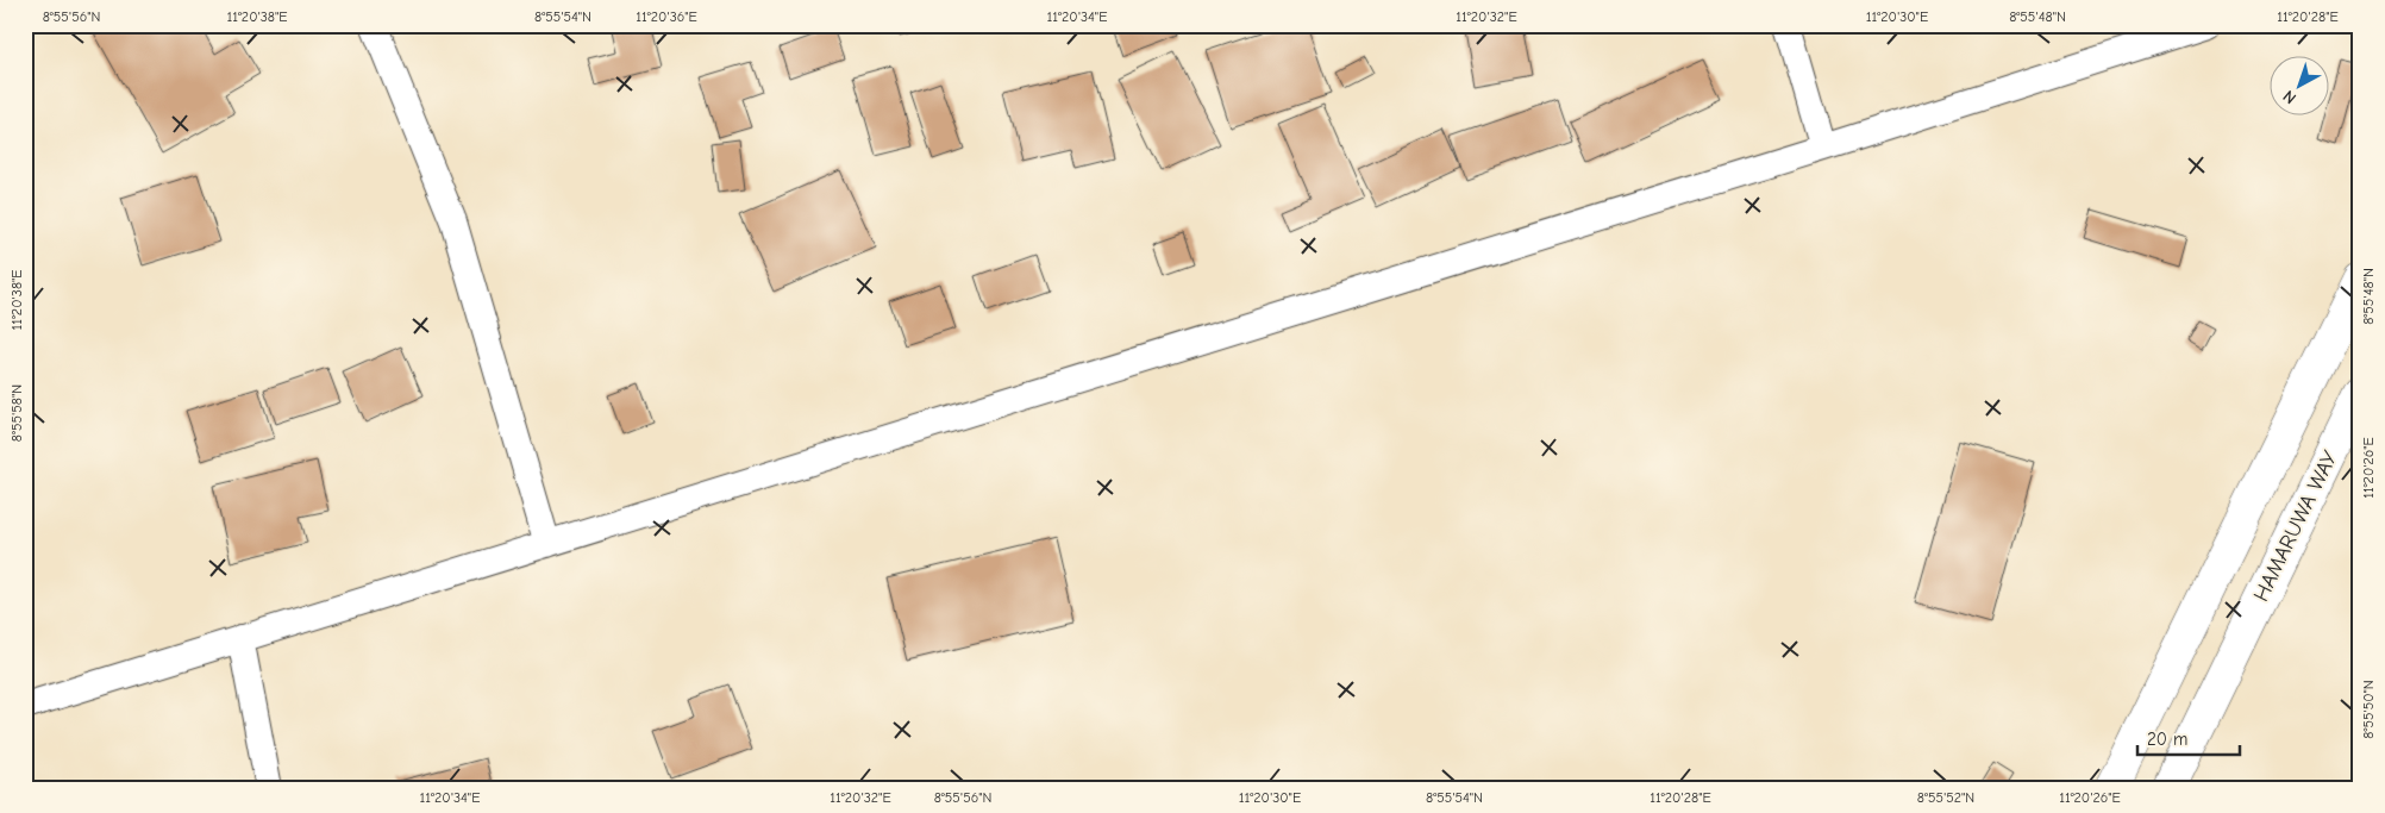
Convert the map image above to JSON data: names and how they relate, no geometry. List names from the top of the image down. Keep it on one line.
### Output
{"streets":{"main road":["HAMARUWA WAY"]},"scale_bar":"20 m","north":"bottom left","coordinates":["8°55'56\"N","11°20'38\"E","8°55'54\"N","11°20'36\"E","11°20'34\"E","11°20'32\"E","11°20'30\"E","8°55'48\"N","11°20'28\"E","8°55'58\"N","11°20'26\"E","8°55'50\"N","8°55'52\"N"]}
